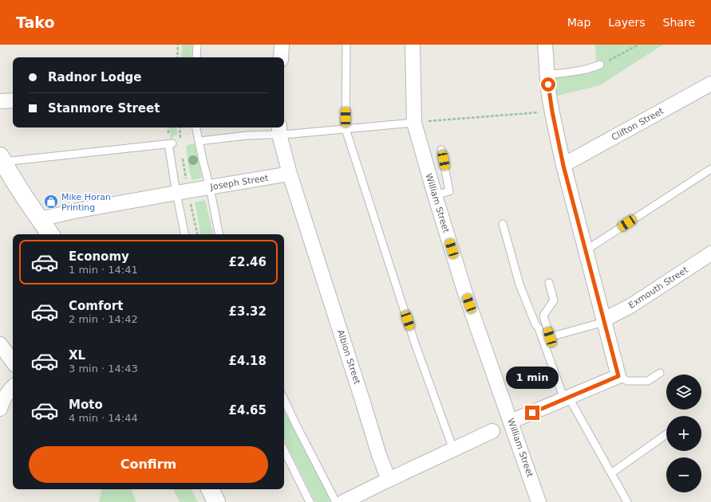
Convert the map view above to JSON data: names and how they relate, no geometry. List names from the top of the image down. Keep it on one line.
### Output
{"streets":{"street":["Clifton Street","Joseph Street","William Street","Exmouth Street","Albion Street"]},"crossings":[["Joseph Street","Albion Street"]],"places":{"shop":["Mike Horan Printing"]},"page":{"header":"Tako","nav":["Map","Layers","Share"],"banner":["Radnor Lodge","Stanmore Street"],"list":[{"name":"Economy","note":"1 min · 14:41","value":"£2.46"},{"name":"Comfort","note":"2 min · 14:42","value":"£3.32"},{"name":"XL","note":"3 min · 14:43","value":"£4.18"},{"name":"Moto","note":"4 min · 14:44","value":"£4.65"}],"bubble":"1 min","map_buttons":["+","−"],"buttons":"Confirm"}}
